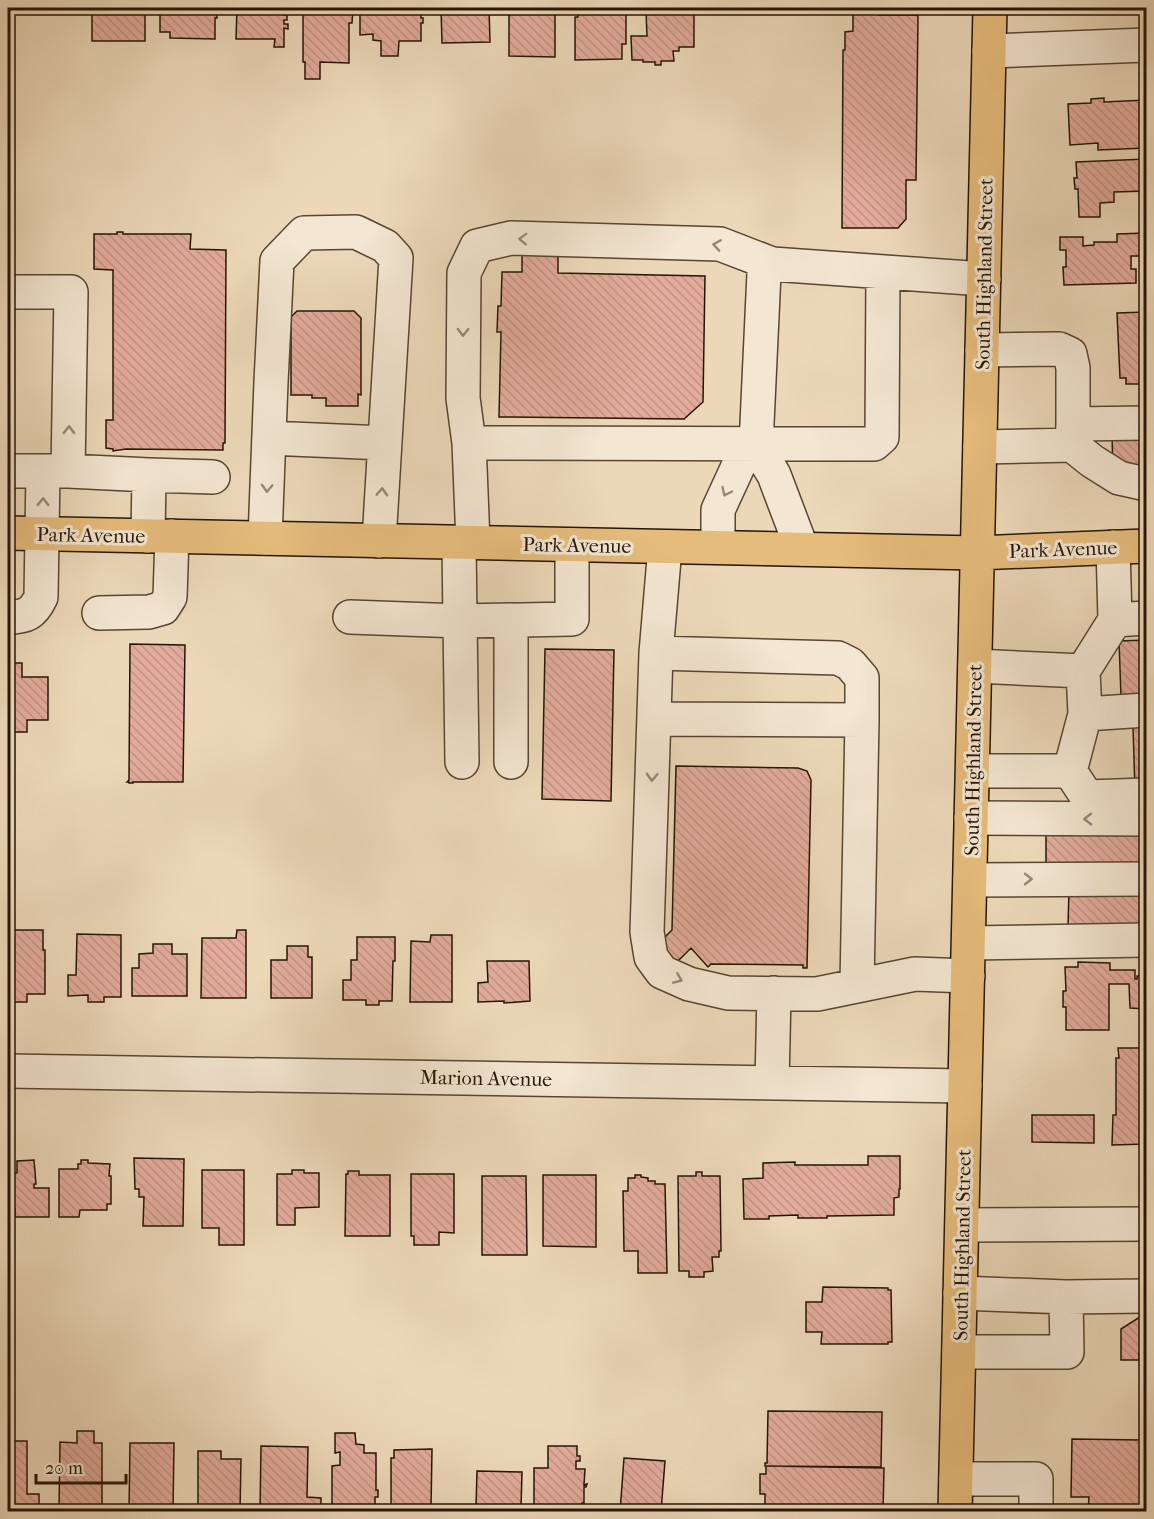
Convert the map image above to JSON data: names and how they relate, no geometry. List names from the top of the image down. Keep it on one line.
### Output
{"streets":{"main road":["South Highland Street","Park Avenue"],"street":["Marion Avenue"]},"crossings":[["South Highland Street","Park Avenue"],["South Highland Street","Marion Avenue"]],"scale_bar":"20 m"}
